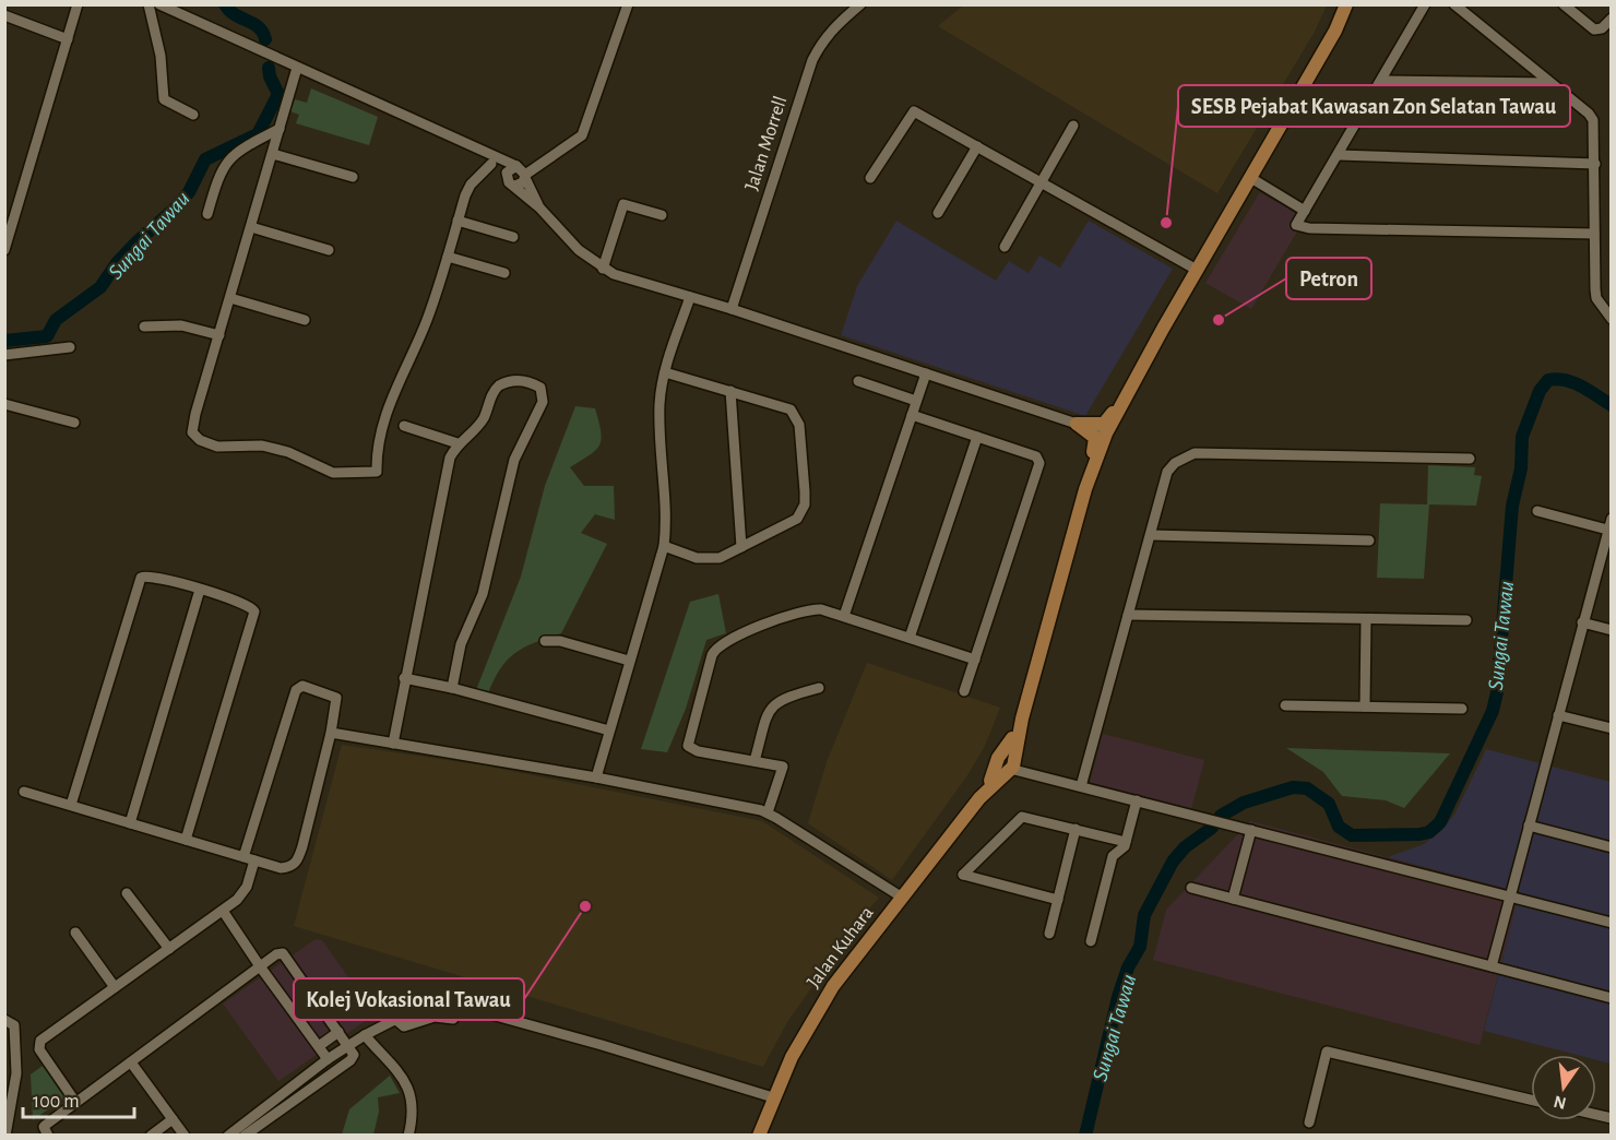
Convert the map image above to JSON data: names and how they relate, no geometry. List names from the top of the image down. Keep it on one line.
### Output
{"streets":{"main road":["Jalan Kuhara"],"street":["Jalan Morrell"]},"water":["Sungai Tawau"],"places":["SESB Pejabat Kawasan Zon Selatan Tawau","Petron","Kolej Vokasional Tawau"],"scale_bar":"100 m","north":"bottom"}
